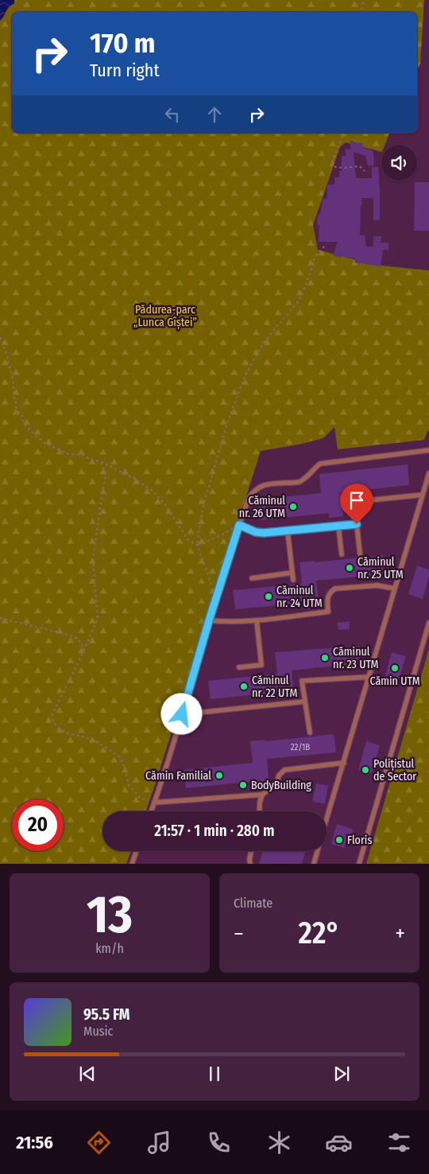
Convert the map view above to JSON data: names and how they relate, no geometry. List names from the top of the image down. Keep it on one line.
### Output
{"parks":["Pădurea-parc „Lunca Gîștei”"],"places":["Căminul nr. 26 UTM","Căminul nr. 25 UTM","Căminul nr. 24 UTM","Căminul nr. 23 UTM","Cămin UTM","Căminul nr. 22 UTM","Polițistul de Sector","Cămin Familial","BodyBuilding","Floris"],"house_numbers":["22/1B"],"page":{"turn":["170 m","Turn right"],"limit":"20","trip":"21:57 · 1 min · 280 m","tile":[["13","km/h"],"Climate"],"heat":["−","22°","+"],"song":["95.5 FM","Music"],"tabs":"21:56"}}
